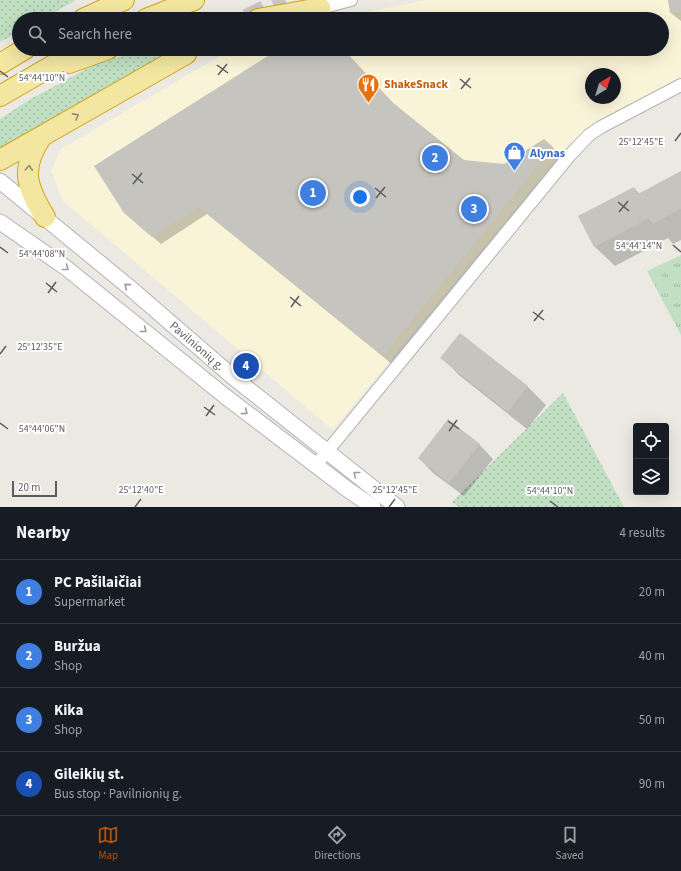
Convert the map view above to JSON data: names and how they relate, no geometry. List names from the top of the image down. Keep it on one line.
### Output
{"streets":{"street":["Pavilnionių g."]},"places":{"restaurant":["ShakeSnack"],"shop":["Alynas"]},"scale_bar":"20 m","north":"top right","page":{"search":"Search here","pins":["2","1","3","4"],"scale":"20 m","heading":["Nearby","4 results"],"list":[{"mark":"1","name":"PC Pašilaičiai","note":"Supermarket","value":"20 m"},{"mark":"2","name":"Buržua","note":"Shop","value":"40 m"},{"mark":"3","name":"Kika","note":"Shop","value":"50 m"},{"mark":"4","name":"Gileikių st.","note":"Bus stop · Pavilnionių g.","value":"90 m"}],"nav":["Map","Directions","Saved"]},"coordinates":["54°44'10\"N","25°12'45\"E","54°44'14\"N","54°44'08\"N","25°12'35\"E","54°44'06\"N","25°12'40\"E"]}
